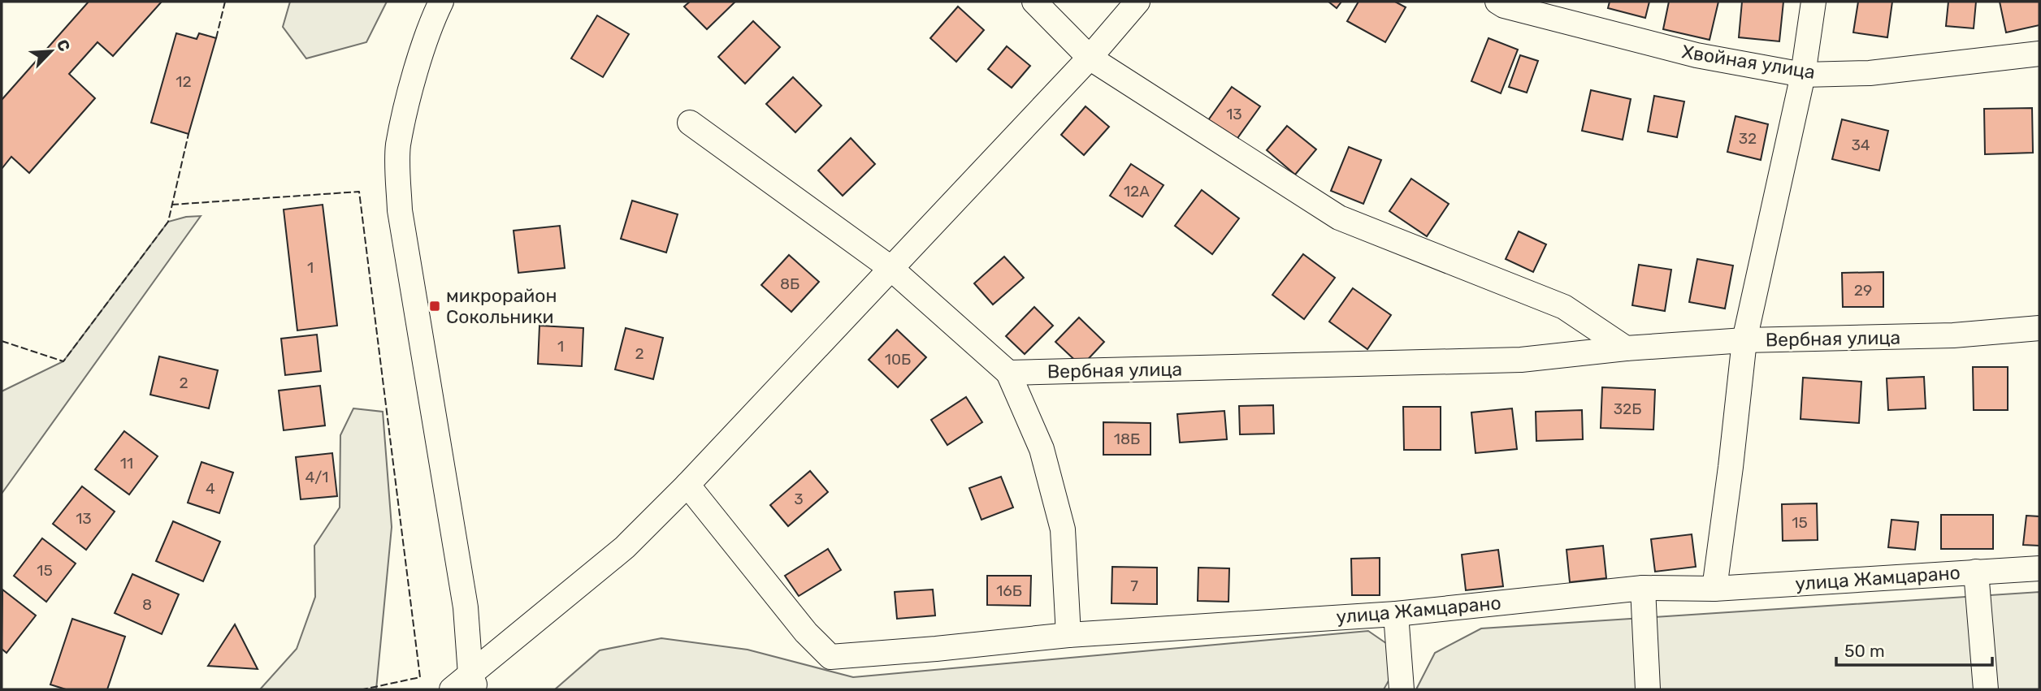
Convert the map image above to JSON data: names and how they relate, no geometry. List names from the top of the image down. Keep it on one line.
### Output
{"streets":{"street":["Хвойная улица","Вербная улица","улица Жамцарано"]},"places":{"transit":["микрорайон Сокольники"]},"house_numbers":["12","13","32","34","12А","1","8Б","29","1","2","10Б","2","32Б","18Б","11","4/1","4","3","13","15","15","7","16Б","8"],"scale_bar":"50 m","north":"top right"}
